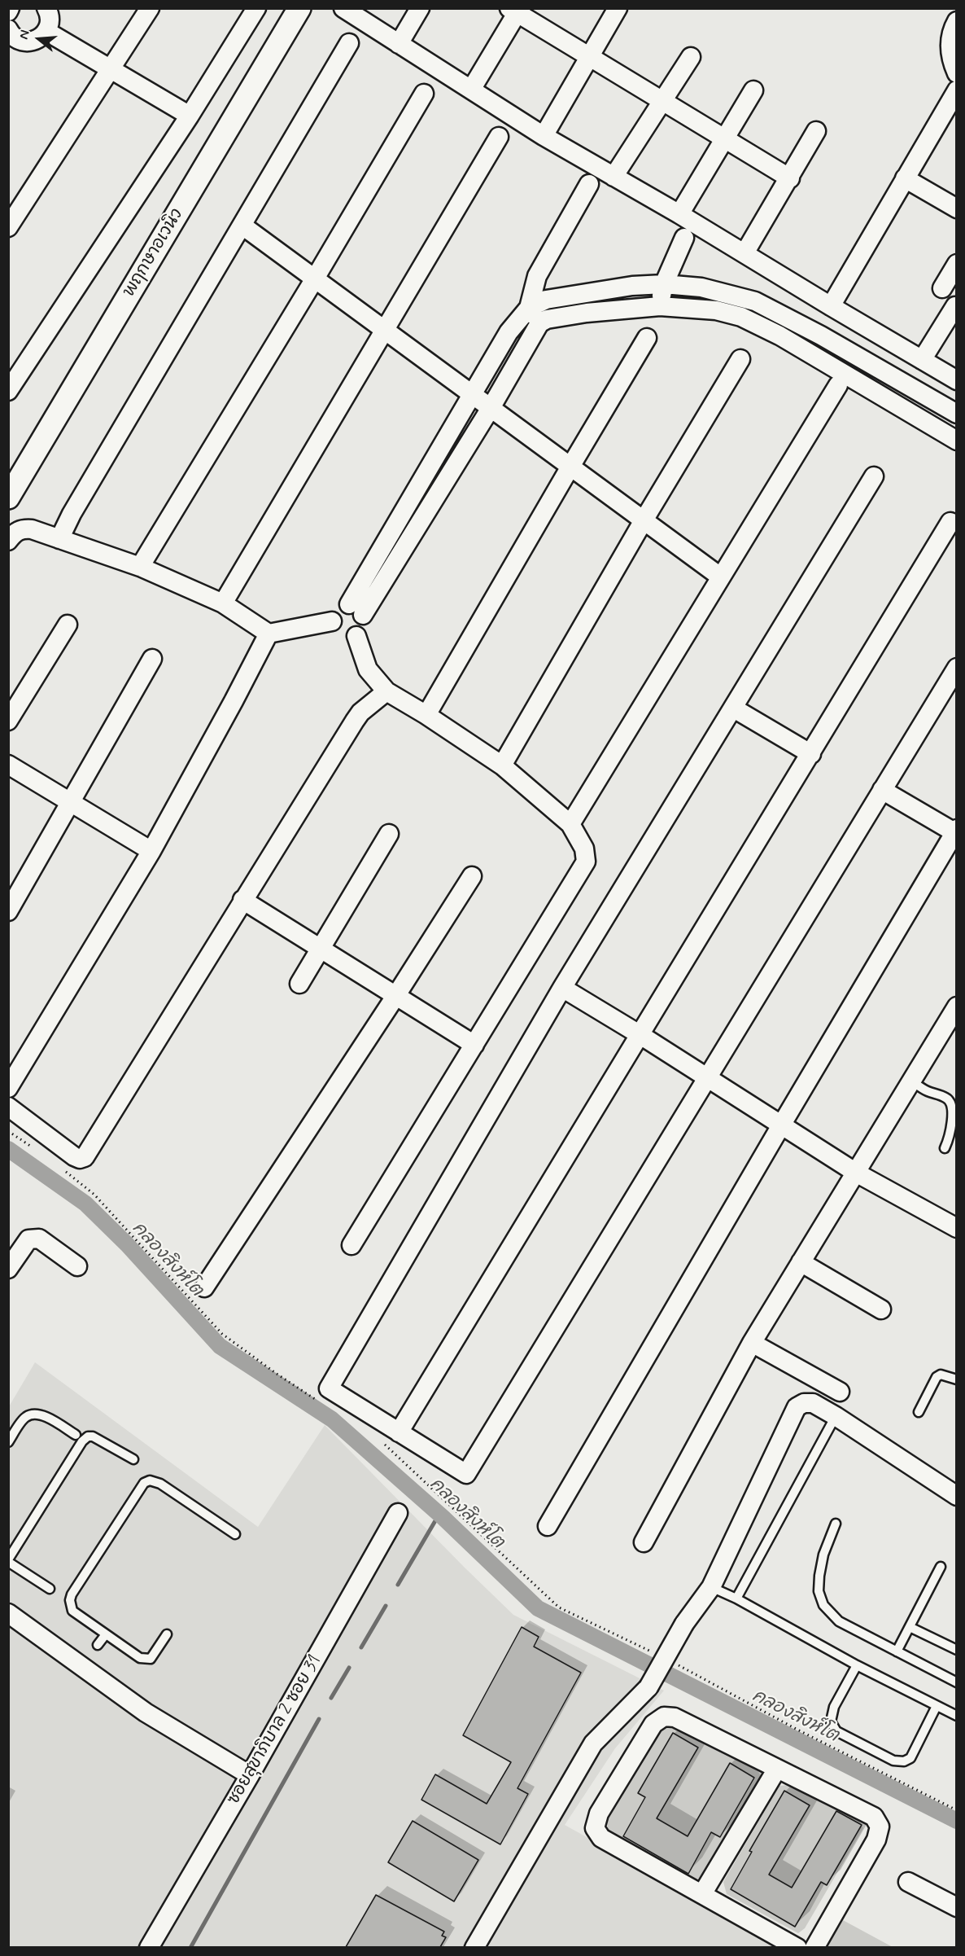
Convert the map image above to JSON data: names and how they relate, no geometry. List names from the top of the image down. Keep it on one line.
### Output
{"streets":{"street":["พฤกษาอเวนิว","ซอยสุขาภิบาล 2 ซอย 31"]},"water":["คลองสิงห์โต"],"north":"left"}
